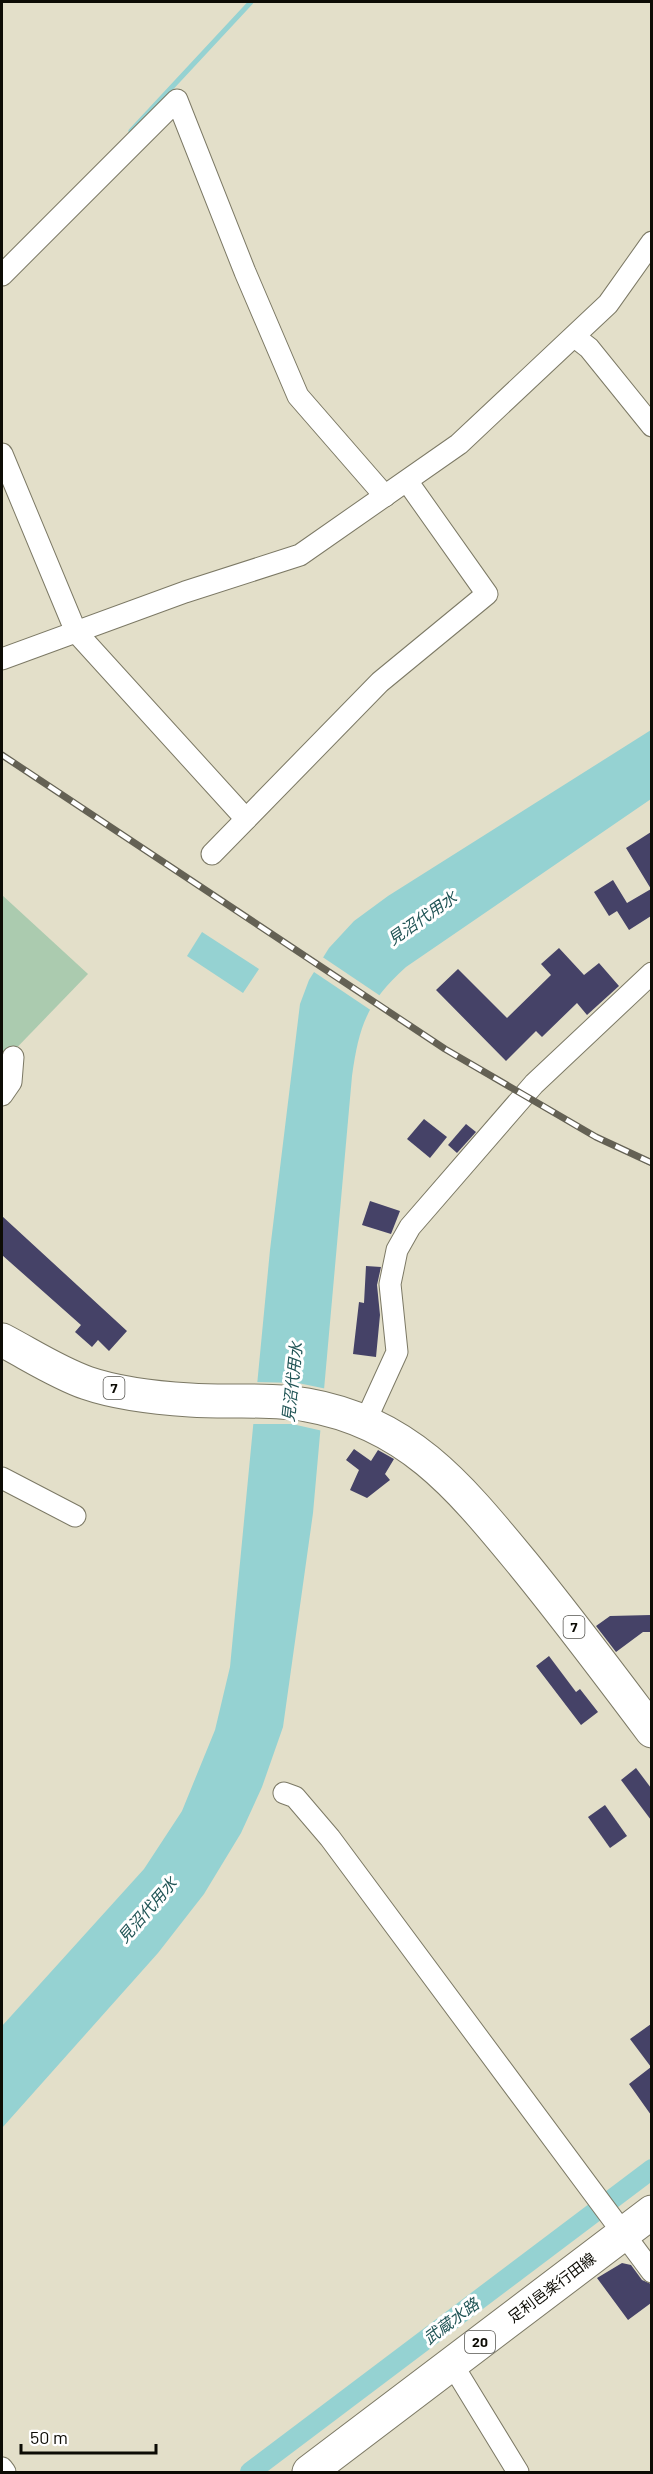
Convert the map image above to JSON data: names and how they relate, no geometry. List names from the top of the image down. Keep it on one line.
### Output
{"streets":{"main road":["7","足利邑楽行田線","20"]},"water":["見沼代用水","武蔵水路"],"scale_bar":"50 m"}
